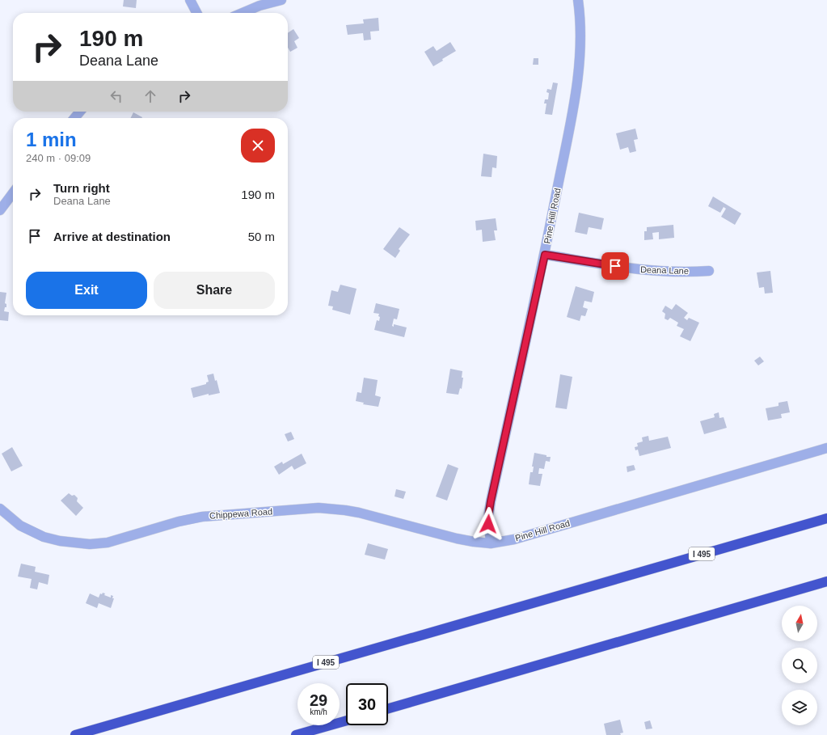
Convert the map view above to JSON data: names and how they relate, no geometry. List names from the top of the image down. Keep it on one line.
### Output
{"streets":{"highway":["I 495"],"street":["Pine Hill Road","Deana Lane","Chippewa Road"]},"crossings":[["Pine Hill Road","Deana Lane"],["Pine Hill Road","Chippewa Road"]],"north":"top","page":{"turn":["190 m","Deana Lane"],"heading":["1 min","240 m · 09:09"],"list":[{"name":"Turn right","note":"Deana Lane","value":"190 m"},{"name":"Arrive at destination","value":"50 m"}],"buttons":["Exit","Share"],"speed":"29 km/h","limit":"30"}}
